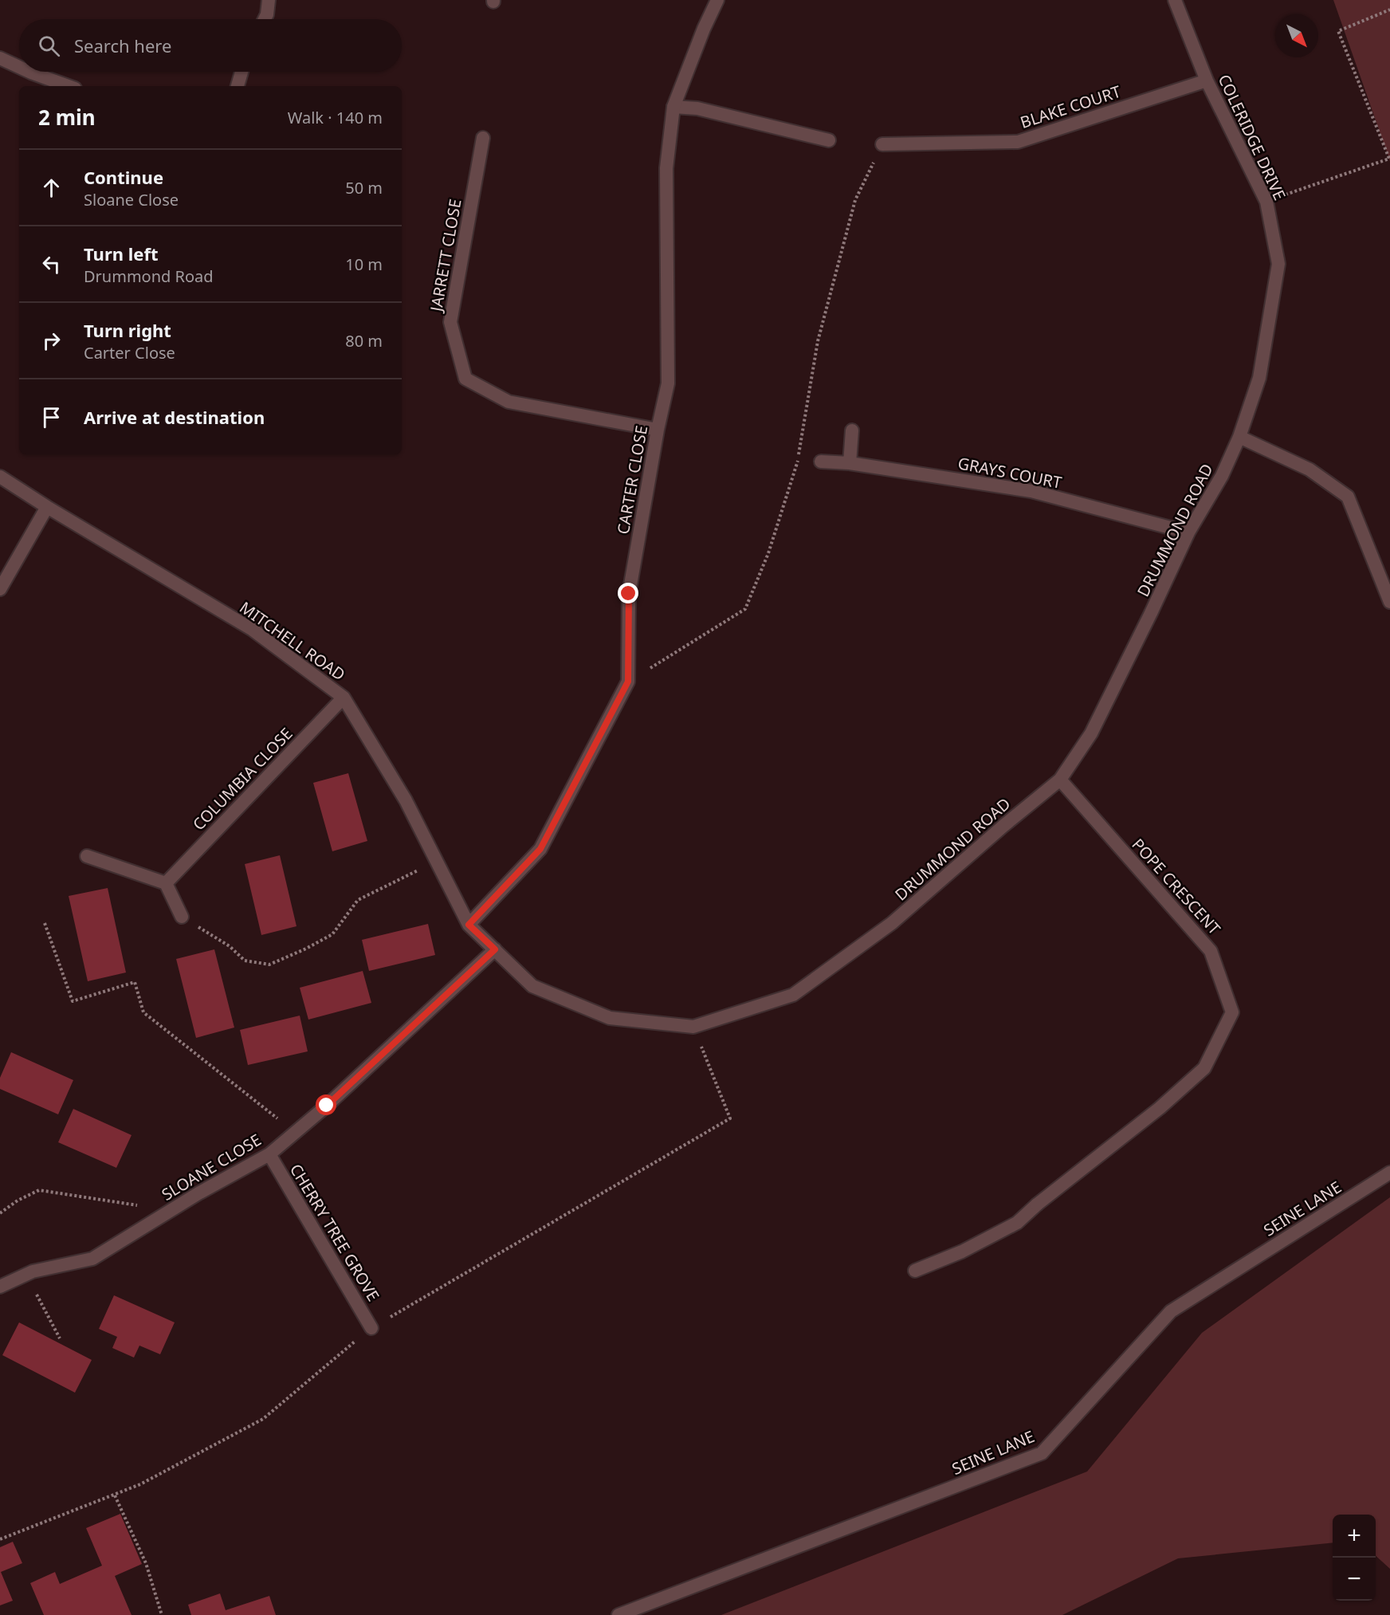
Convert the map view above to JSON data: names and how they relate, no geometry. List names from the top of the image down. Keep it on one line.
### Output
{"streets":{"street":["BLAKE COURT","COLERIDGE DRIVE","JARRETT CLOSE","GRAYS COURT","CARTER CLOSE","DRUMMOND ROAD","MITCHELL ROAD","COLUMBIA CLOSE","POPE CRESCENT","SLOANE CLOSE","SEINE LANE","CHERRY TREE GROVE"]},"crossings":[["BLAKE COURT","COLERIDGE DRIVE"],["COLERIDGE DRIVE","DRUMMOND ROAD"],["JARRETT CLOSE","CARTER CLOSE"],["GRAYS COURT","DRUMMOND ROAD"],["CARTER CLOSE","DRUMMOND ROAD"],["CARTER CLOSE","MITCHELL ROAD"],["DRUMMOND ROAD","MITCHELL ROAD"],["DRUMMOND ROAD","POPE CRESCENT"],["DRUMMOND ROAD","SLOANE CLOSE"],["MITCHELL ROAD","COLUMBIA CLOSE"],["SLOANE CLOSE","CHERRY TREE GROVE"]],"north":"bottom right","page":{"search":"Search here","heading":["2 min","Walk · 140 m"],"list":[["Continue","Sloane Close","50 m"],["Turn left","Drummond Road","10 m"],["Turn right","Carter Close","80 m"],"Arrive at destination"],"map_buttons":["+","−"]}}
